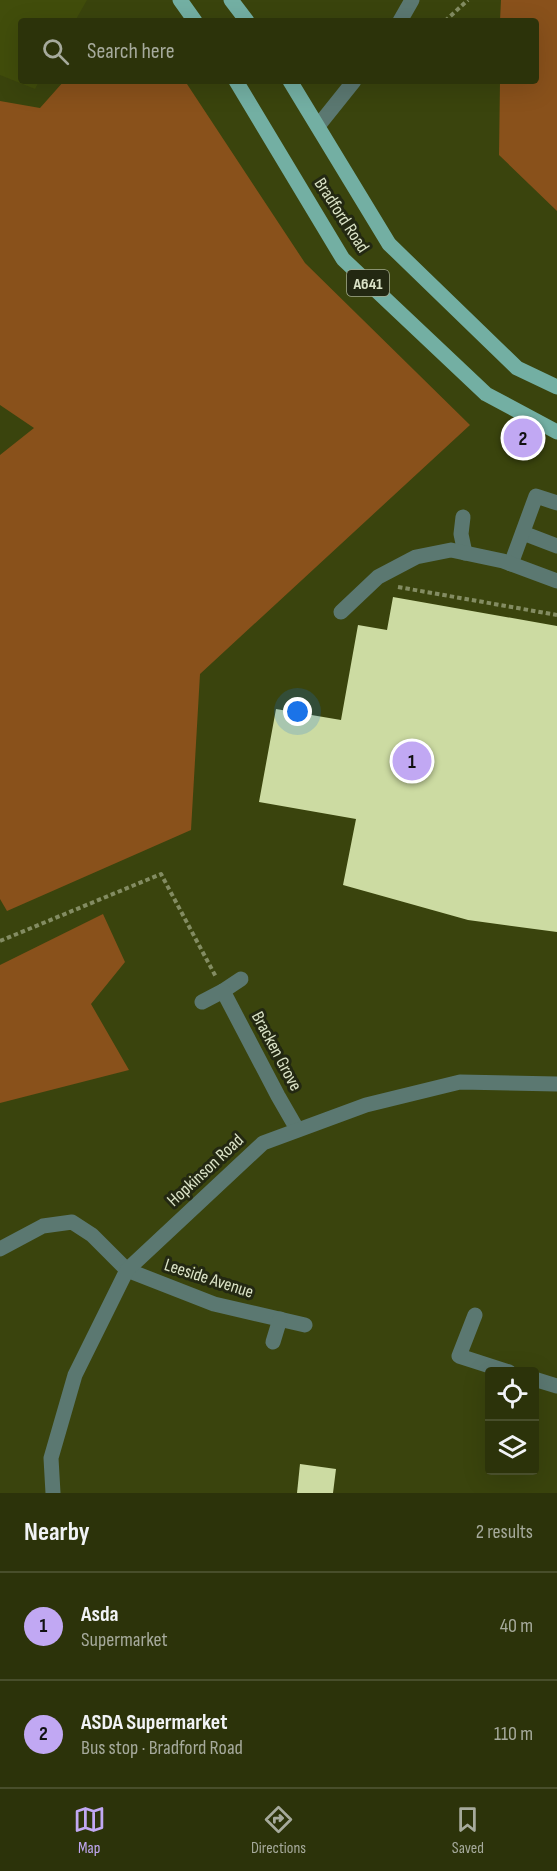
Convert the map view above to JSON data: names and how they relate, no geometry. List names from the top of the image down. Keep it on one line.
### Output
{"streets":{"main road":["Bradford Road","A641"],"street":["Bracken Grove","Hopkinson Road","Leeside Avenue"]},"crossings":[["Bracken Grove","Hopkinson Road"],["Hopkinson Road","Leeside Avenue"]],"page":{"search":"Search here","pins":["2","1"],"heading":["Nearby","2 results"],"list":[{"mark":"1","name":"Asda","note":"Supermarket","value":"40 m"},{"mark":"2","name":"ASDA Supermarket","note":"Bus stop · Bradford Road","value":"110 m"}],"nav":["Map","Directions","Saved"]}}
